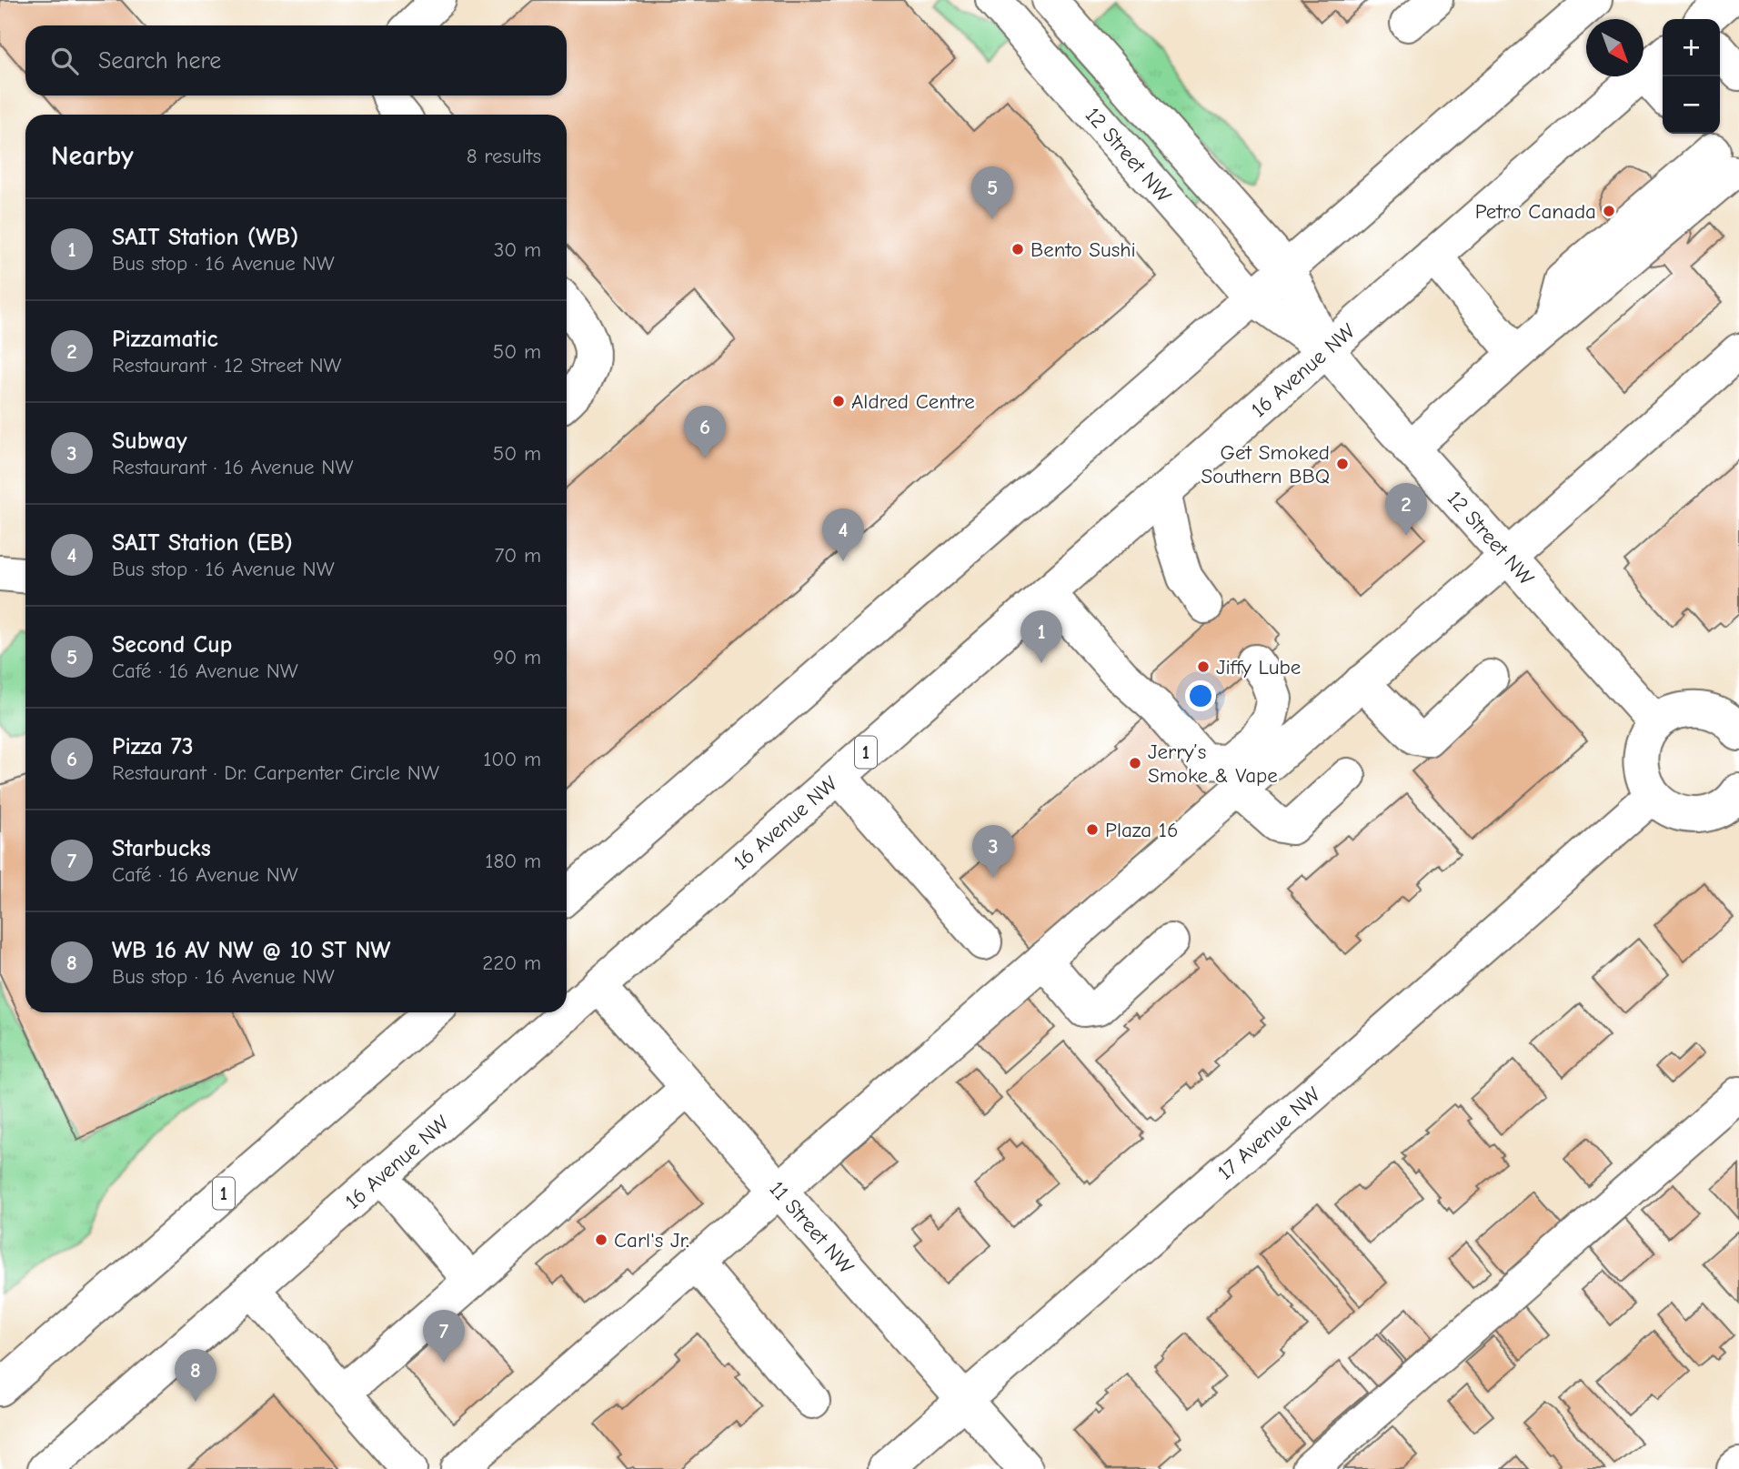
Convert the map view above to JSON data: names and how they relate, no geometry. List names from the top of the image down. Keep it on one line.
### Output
{"streets":{"main road":["12 Street NW","16 Avenue NW","1","17 Avenue NW","11 Street NW"]},"crossings":[["12 Street NW","16 Avenue NW"],["16 Avenue NW","11 Street NW"],["17 Avenue NW","11 Street NW"]],"places":["Petro Canada","Bento Sushi","Aldred Centre","Get Smoked Southern BBQ","Jiffy Lube","Jerry’s Smoke & Vape","Plaza 16","Carl's Jr."],"north":"bottom right","page":{"map_buttons":["+","−"],"search":"Search here","heading":["Nearby","8 results"],"pins":["5","6","2","4","1","3","7","8"],"list":[{"mark":"1","name":"SAIT Station (WB)","note":"Bus stop · 16 Avenue NW","value":"30 m"},{"mark":"2","name":"Pizzamatic","note":"Restaurant · 12 Street NW","value":"50 m"},{"mark":"3","name":"Subway","note":"Restaurant · 16 Avenue NW","value":"50 m"},{"mark":"4","name":"SAIT Station (EB)","note":"Bus stop · 16 Avenue NW","value":"70 m"},{"mark":"5","name":"Second Cup","note":"Café · 16 Avenue NW","value":"90 m"},{"mark":"6","name":"Pizza 73","note":"Restaurant · Dr. Carpenter Circle NW","value":"100 m"},{"mark":"7","name":"Starbucks","note":"Café · 16 Avenue NW","value":"180 m"},{"mark":"8","name":"WB 16 AV NW @ 10 ST NW","note":"Bus stop · 16 Avenue NW","value":"220 m"}]}}
